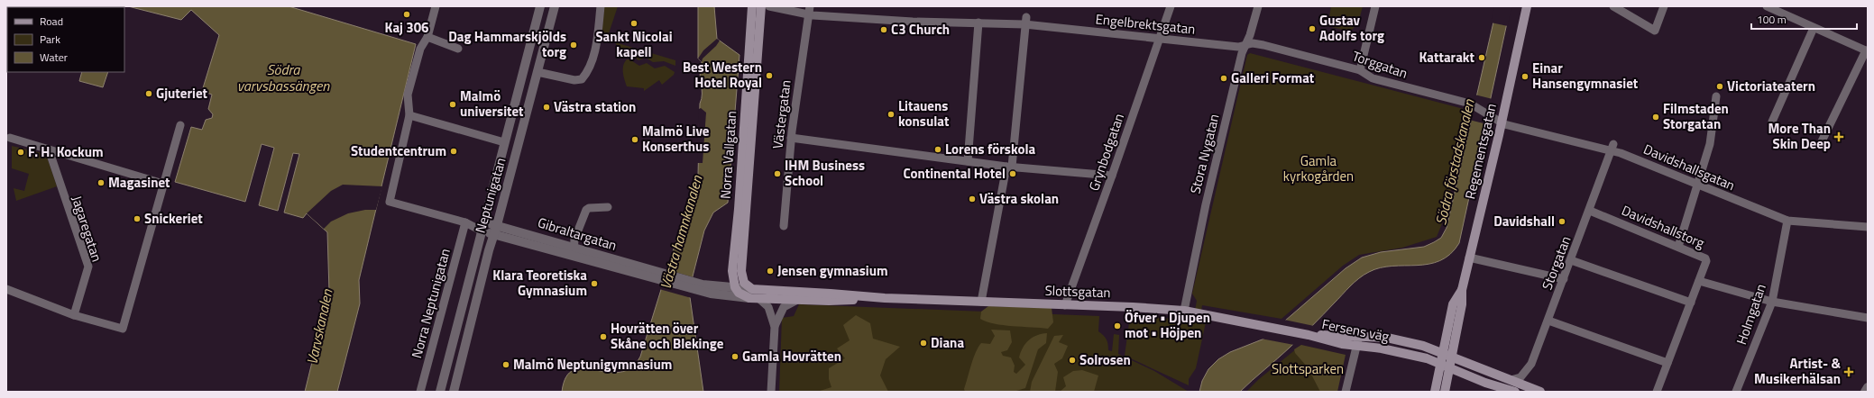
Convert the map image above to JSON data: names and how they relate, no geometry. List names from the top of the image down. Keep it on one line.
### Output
{"streets":{"main road":["Regementsgatan","Norra Vallgatan","Slottsgatan","Fersens väg"],"street":["Engelbrektsgatan","Torggatan","Västergatan","Grynbodgatan","Stora Nygatan","Davidshallsgatan","Neptunigatan","Davidshallstorg","Jagaregatan","Gibraltargatan","Storgatan","Norra Neptunigatan","Holmgatan"]},"crossings":[["Engelbrektsgatan","Torggatan"],["Engelbrektsgatan","Västergatan"],["Engelbrektsgatan","Grynbodgatan"],["Engelbrektsgatan","Stora Nygatan"],["Torggatan","Regementsgatan"],["Torggatan","Stora Nygatan"],["Torggatan","Davidshallsgatan"],["Regementsgatan","Davidshallsgatan"],["Regementsgatan","Fersens väg"],["Grynbodgatan","Slottsgatan"],["Stora Nygatan","Slottsgatan"],["Davidshallsgatan","Storgatan"],["Davidshallsgatan","Holmgatan"],["Neptunigatan","Gibraltargatan"],["Davidshallstorg","Storgatan"],["Slottsgatan","Fersens väg"]],"water":["Södra varvsbassängen","Södra förstadskanalen","Västra hamnkanalen","Varvskanalen"],"parks":["Gamla kyrkogården","Slottsparken"],"places":{"other":["Kaj 306","Sankt Nicolai kapell","Gustav Adolfs torg","C3 Church","Dag Hammarskjölds torg","Kattarakt","Best Western Hotel Royal","Einar Hansengymnasiet","Galleri Format","Victoriateatern","Gjuteriet","Malmö universitet","Västra station","Litauens konsulat","Filmstaden Storgatan","Malmö Live Konserthus","Lorens förskola","Studentcentrum","F. H. Kockum","IHM Business School","Continental Hotel","Magasinet","Västra skolan","Snickeriet","Davidshall","Jensen gymnasium","Klara Teoretiska Gymnasium","Öfver • Djupen mot • Höjpen","Hovrätten över Skåne och Blekinge","Diana","Gamla Hovrätten","Solrosen","Malmö Neptunigymnasium"],"health":["More Than Skin Deep","Artist- & Musikerhälsan"]},"legend":["Road","Park","Water"],"scale_bar":"100 m"}
